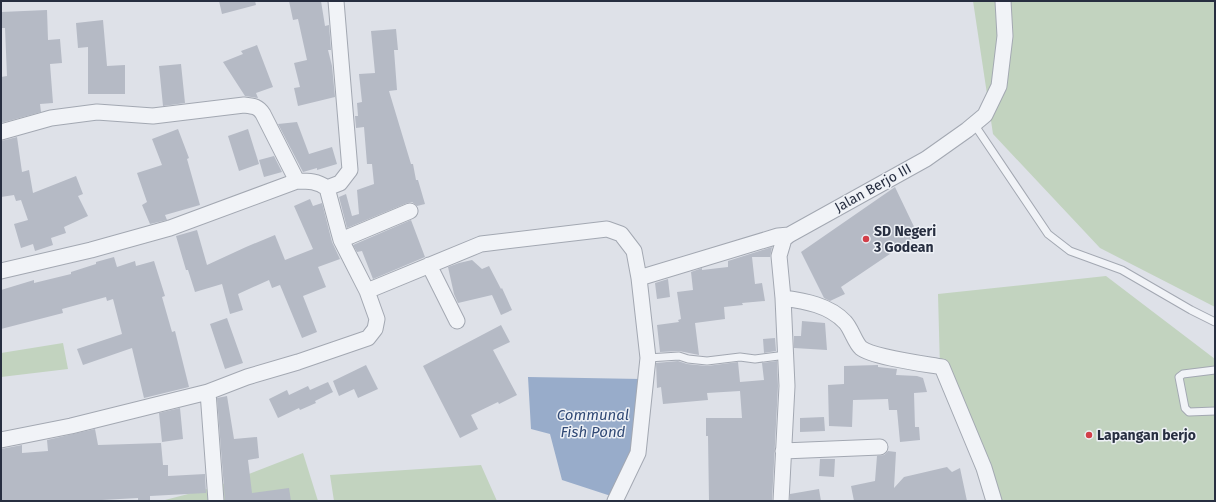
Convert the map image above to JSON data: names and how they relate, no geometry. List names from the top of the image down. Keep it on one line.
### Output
{"streets":{"street":["Jalan Berjo III"]},"water":["Communal Fish Pond"],"places":["SD Negeri 3 Godean","Lapangan berjo"]}
